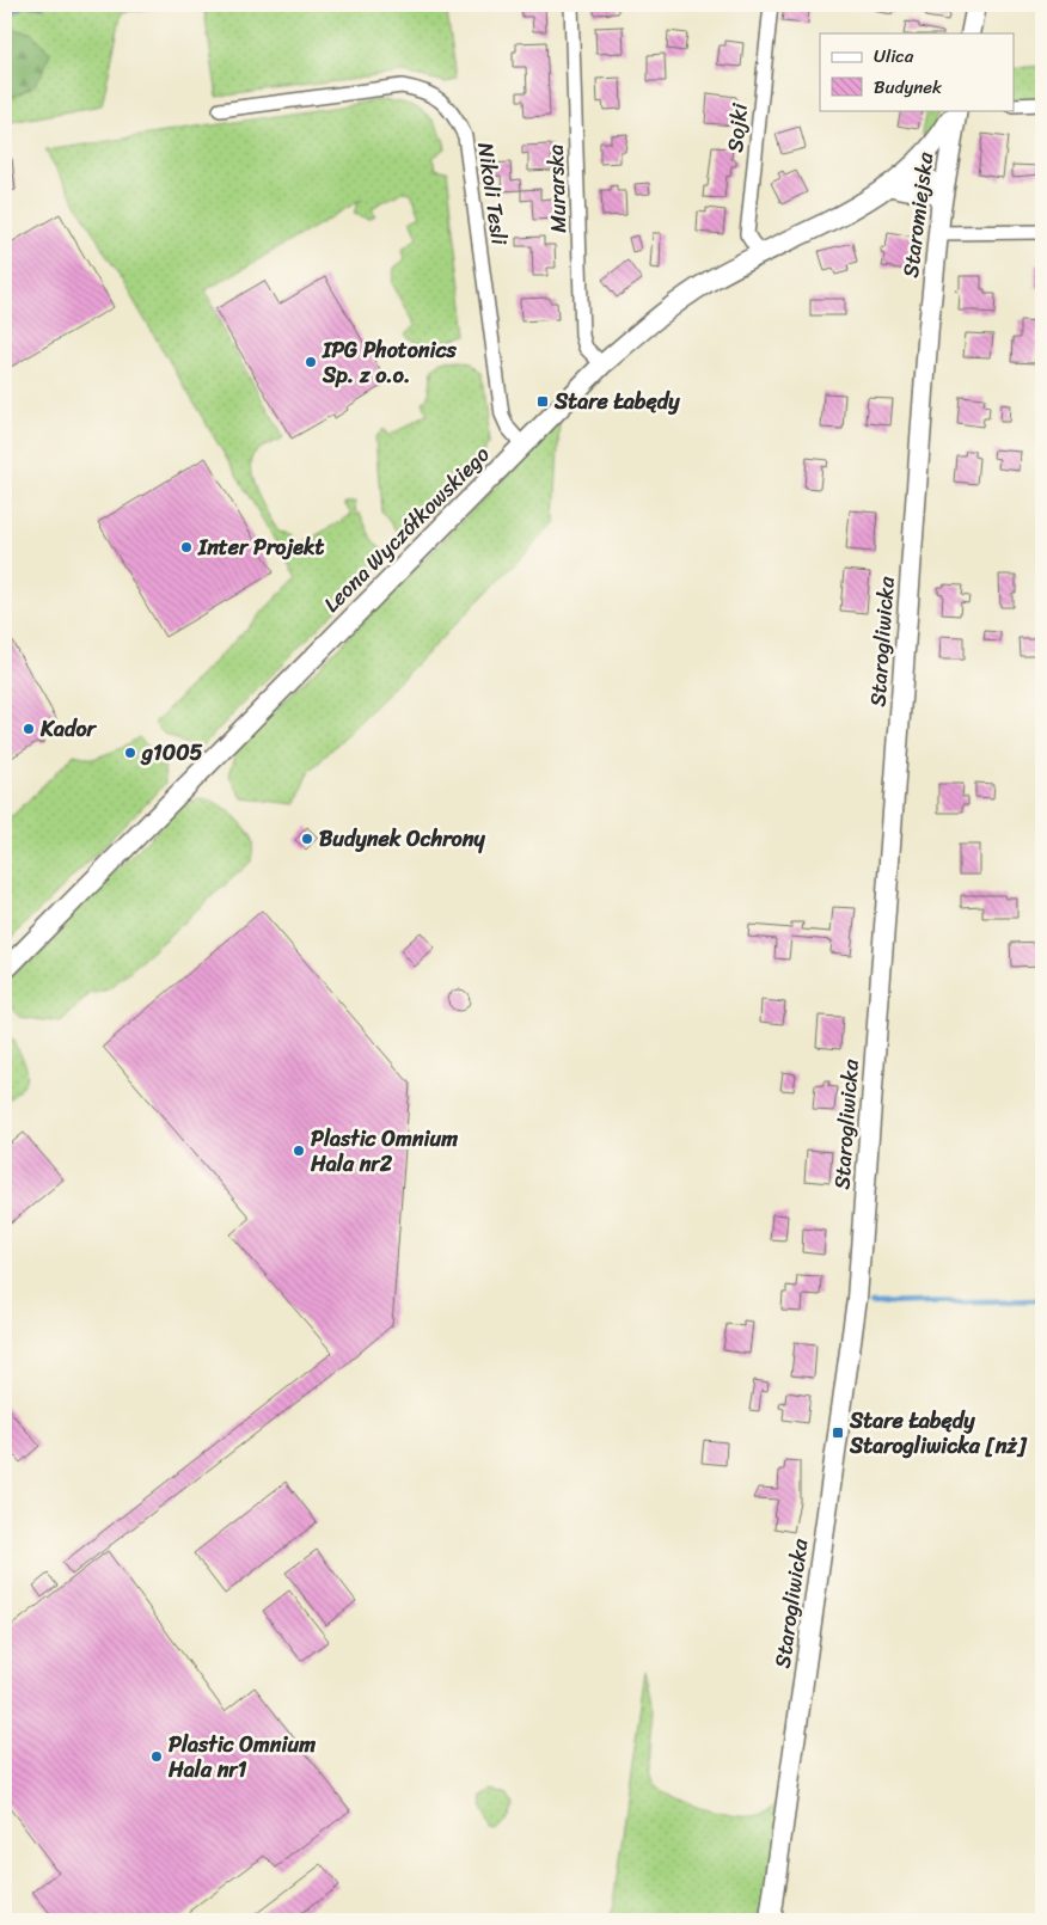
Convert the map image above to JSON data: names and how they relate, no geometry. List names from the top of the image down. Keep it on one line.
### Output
{"streets":{"street":["Sojki","Murarska","Nikoli Tesli","Staromiejska","Leona Wyczółkowskiego","Starogliwicka"]},"crossings":[["Sojki","Leona Wyczółkowskiego"],["Murarska","Leona Wyczółkowskiego"],["Nikoli Tesli","Leona Wyczółkowskiego"],["Staromiejska","Starogliwicka"]],"places":{"other":["IPG Photonics Sp. z o.o.","Inter Projekt","Kador","g1005","Budynek Ochrony","Plastic Omnium Hala nr2","Plastic Omnium Hala nr1"],"transit":["Stare Łabędy","Stare Łabędy Starogliwicka [nż]"]},"legend":["Ulica","Budynek"]}
